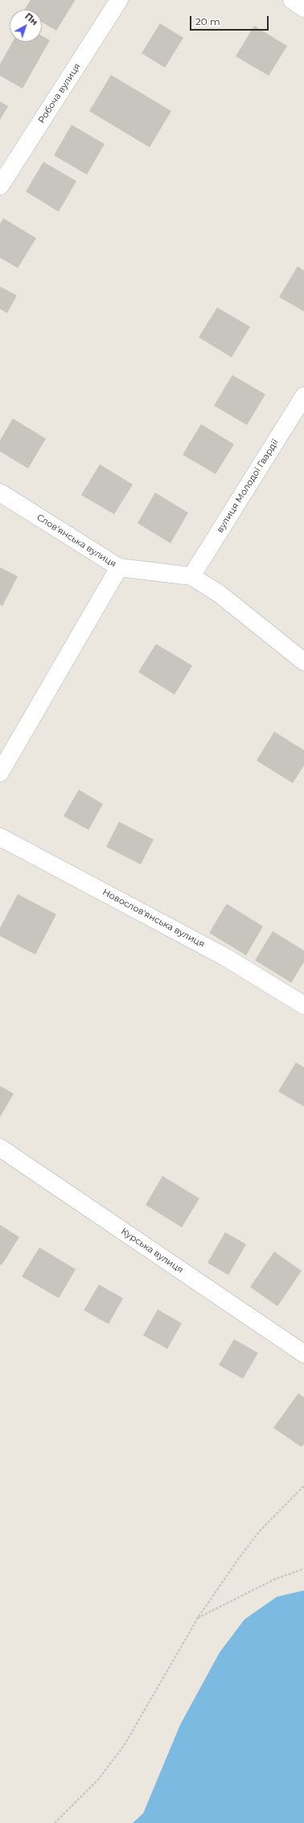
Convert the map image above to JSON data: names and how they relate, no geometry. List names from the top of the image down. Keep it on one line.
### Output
{"streets":{"street":["Робоча вулиця","вулиця Молодої Гвардії","Слов'янська вулиця","Новослов'янська вулиця","Курська вулиця"]},"crossings":[["вулиця Молодої Гвардії","Слов'янська вулиця"]],"scale_bar":"20 m","north":"top right"}
